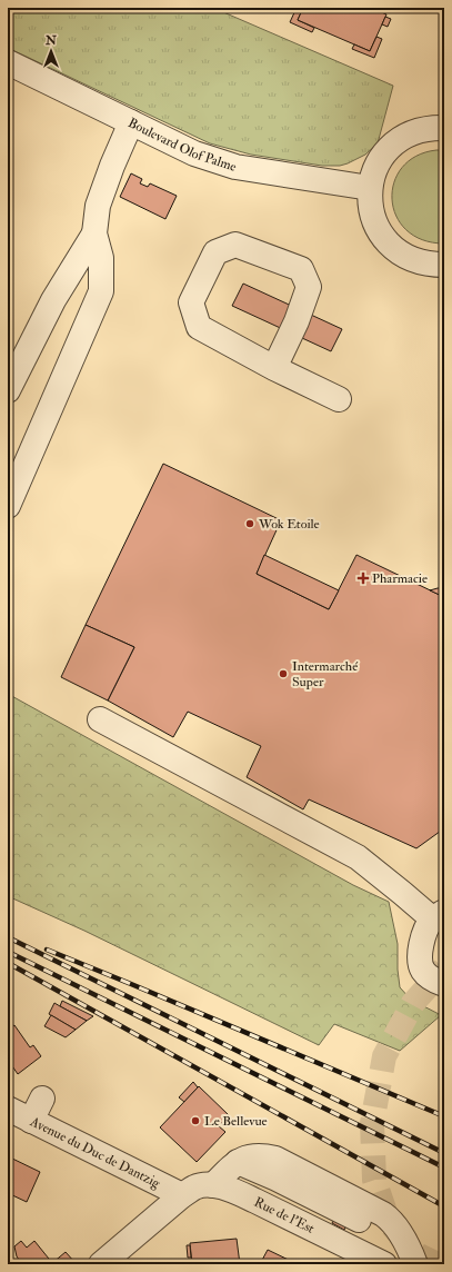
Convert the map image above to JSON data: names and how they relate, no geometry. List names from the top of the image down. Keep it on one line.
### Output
{"streets":{"street":["Boulevard Olof Palme","Avenue du Duc de Dantzig","Rue de l'Est"]},"crossings":[["Avenue du Duc de Dantzig","Rue de l'Est"]],"places":{"other":["Wok Etoile","Intermarché Super","Le Bellevue"],"health":["Pharmacie"]},"north":"top"}
